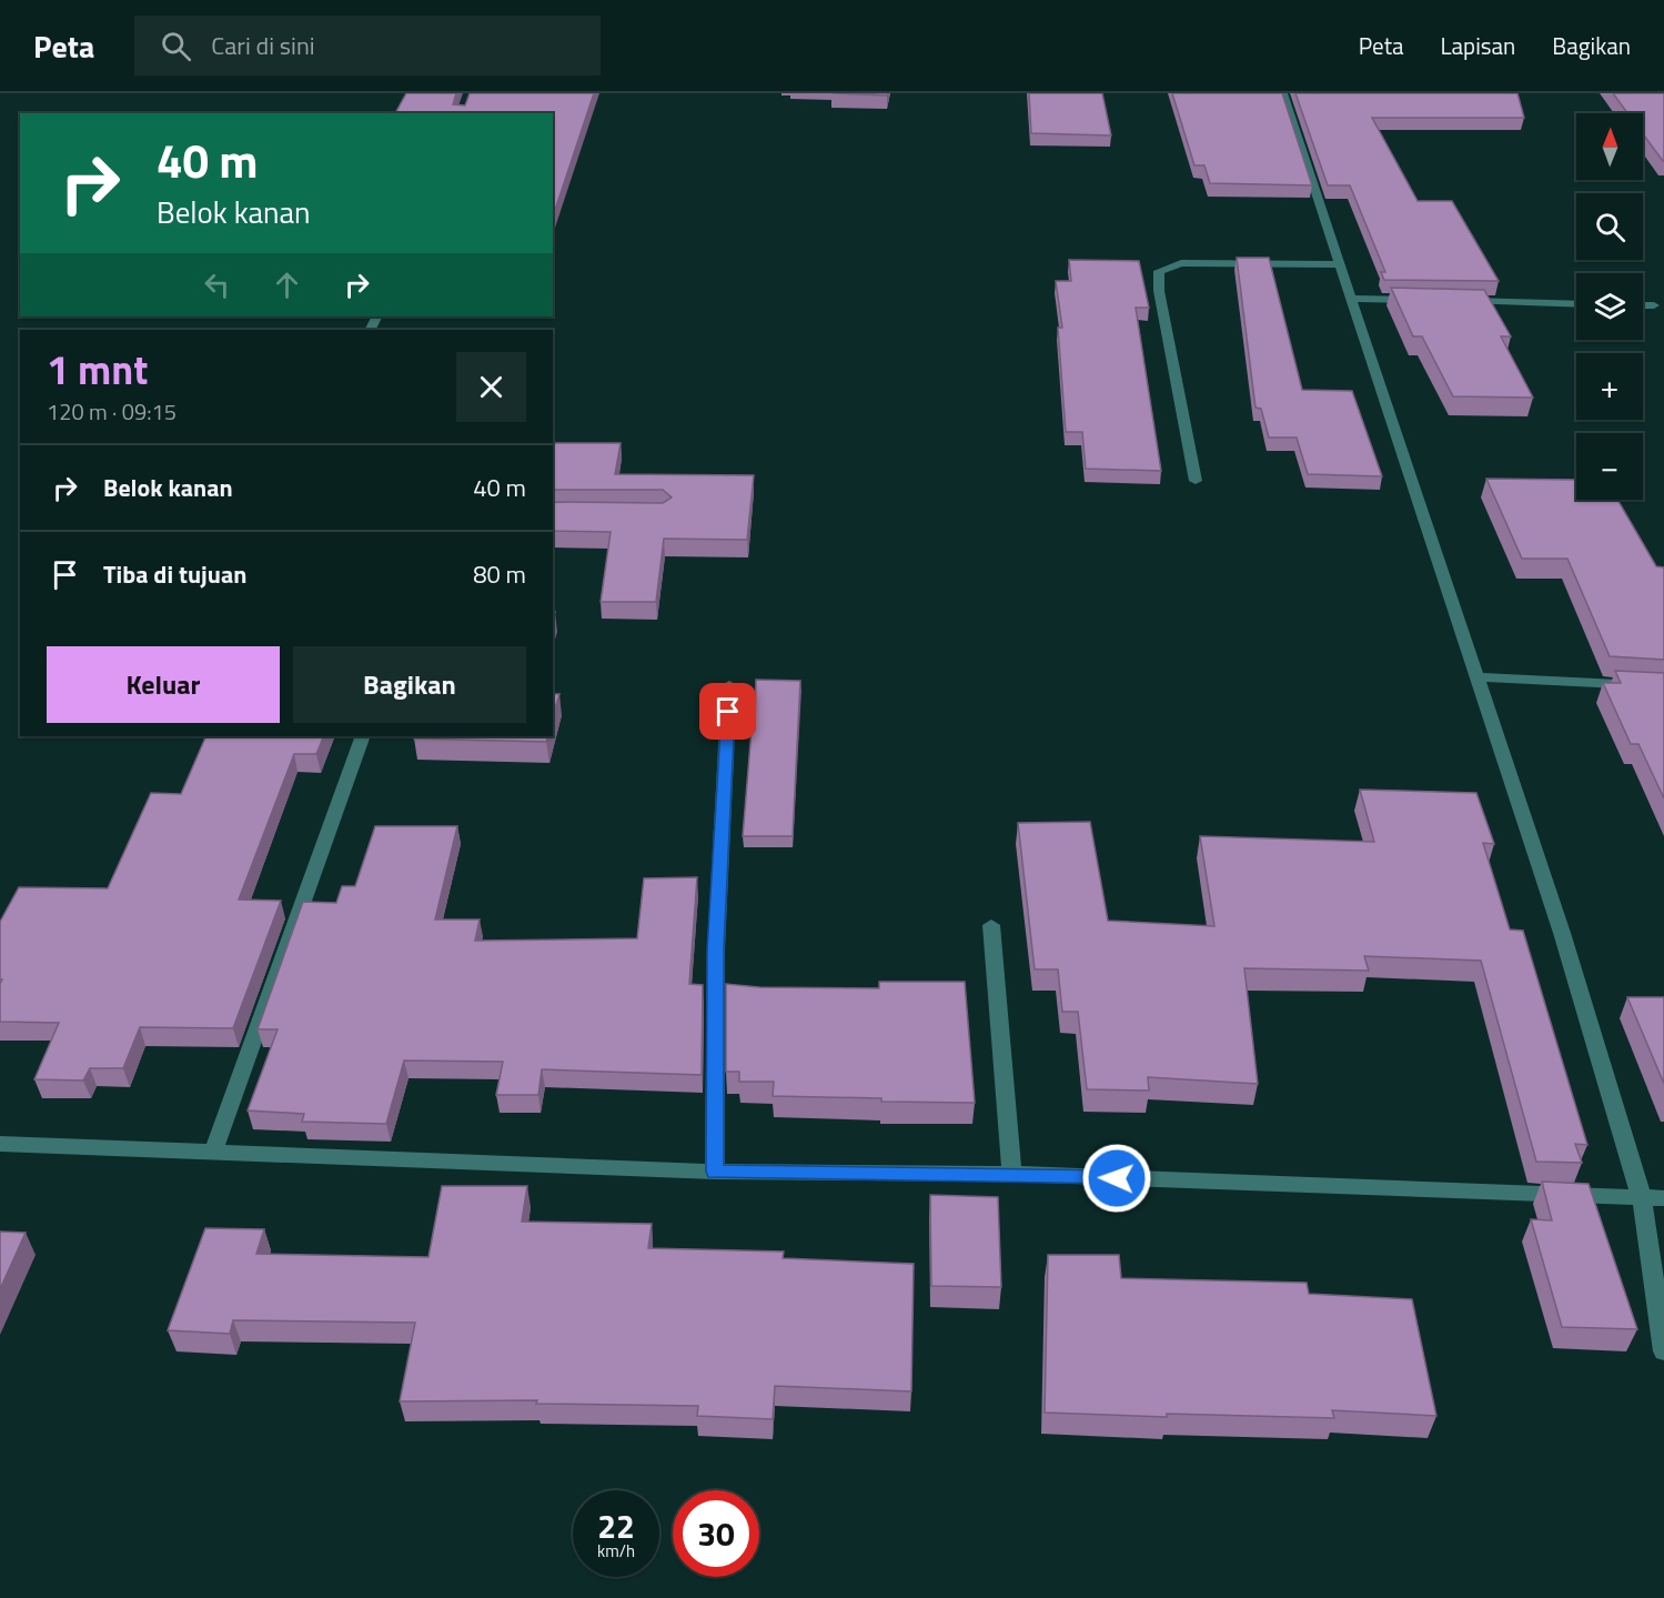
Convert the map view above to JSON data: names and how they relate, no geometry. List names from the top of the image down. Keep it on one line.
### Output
{"north":"top","page":{"header":"Peta","search":"Cari di sini","nav":["Peta","Lapisan","Bagikan"],"map_buttons":["+","−"],"turn":["40 m","Belok kanan"],"heading":["1 mnt","120 m · 09:15"],"list":[{"name":"Belok kanan","value":"40 m"},{"name":"Tiba di tujuan","value":"80 m"}],"buttons":["Keluar","Bagikan"],"speed":"22 km/h","limit":"30"}}
